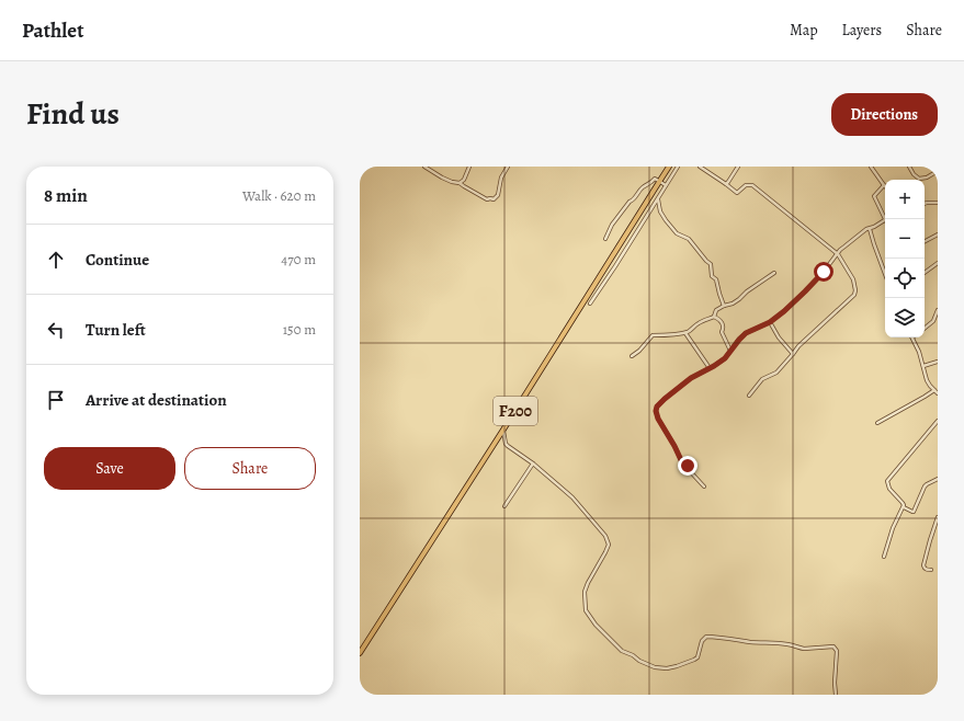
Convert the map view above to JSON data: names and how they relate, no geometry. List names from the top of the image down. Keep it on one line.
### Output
{"streets":{"main road":["F200"]},"page":{"header":"Pathlet","nav":["Map","Layers","Share"],"title":"Find us","buttons":["Directions",["Save","Share"]],"heading":["8 min","Walk · 620 m"],"map_buttons":["+","−"],"list":[["Continue","470 m"],["Turn left","150 m"],"Arrive at destination"]}}
